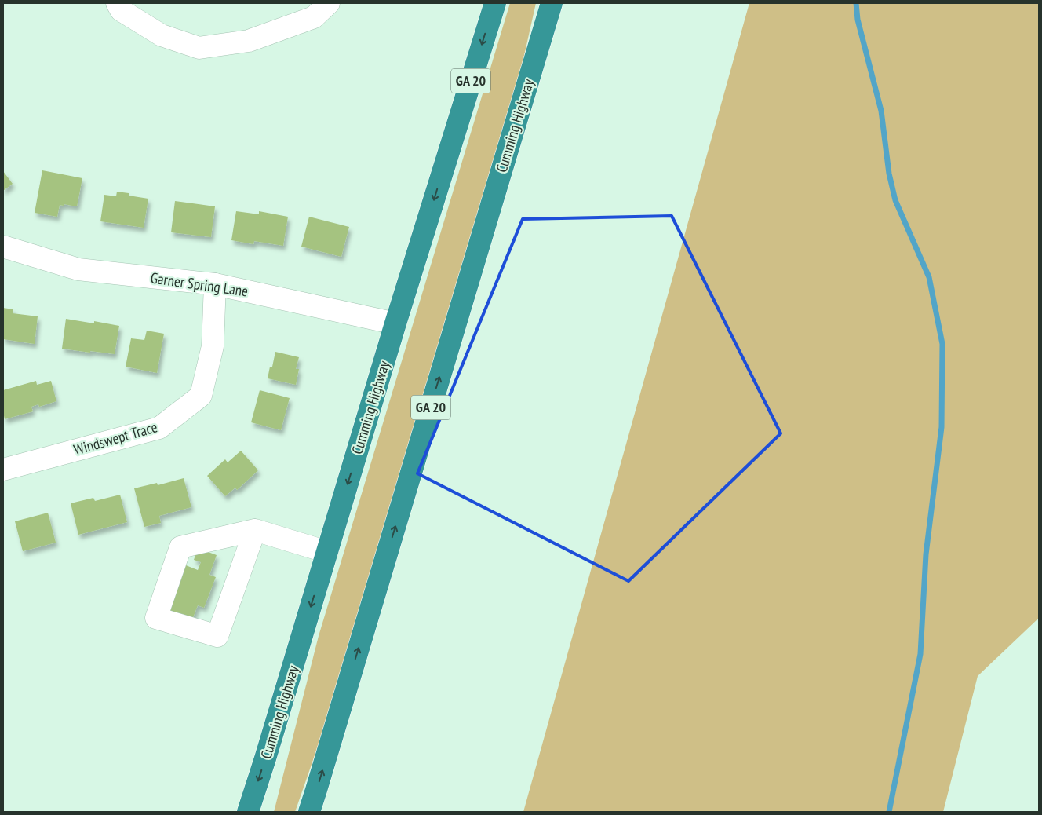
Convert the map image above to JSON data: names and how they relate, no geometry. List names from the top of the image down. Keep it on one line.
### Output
{"streets":{"highway":["GA 20","Cumming Highway"],"street":["Garner Spring Lane","Windswept Trace"]},"crossings":[["Cumming Highway","Garner Spring Lane"],["Garner Spring Lane","Windswept Trace"]]}
